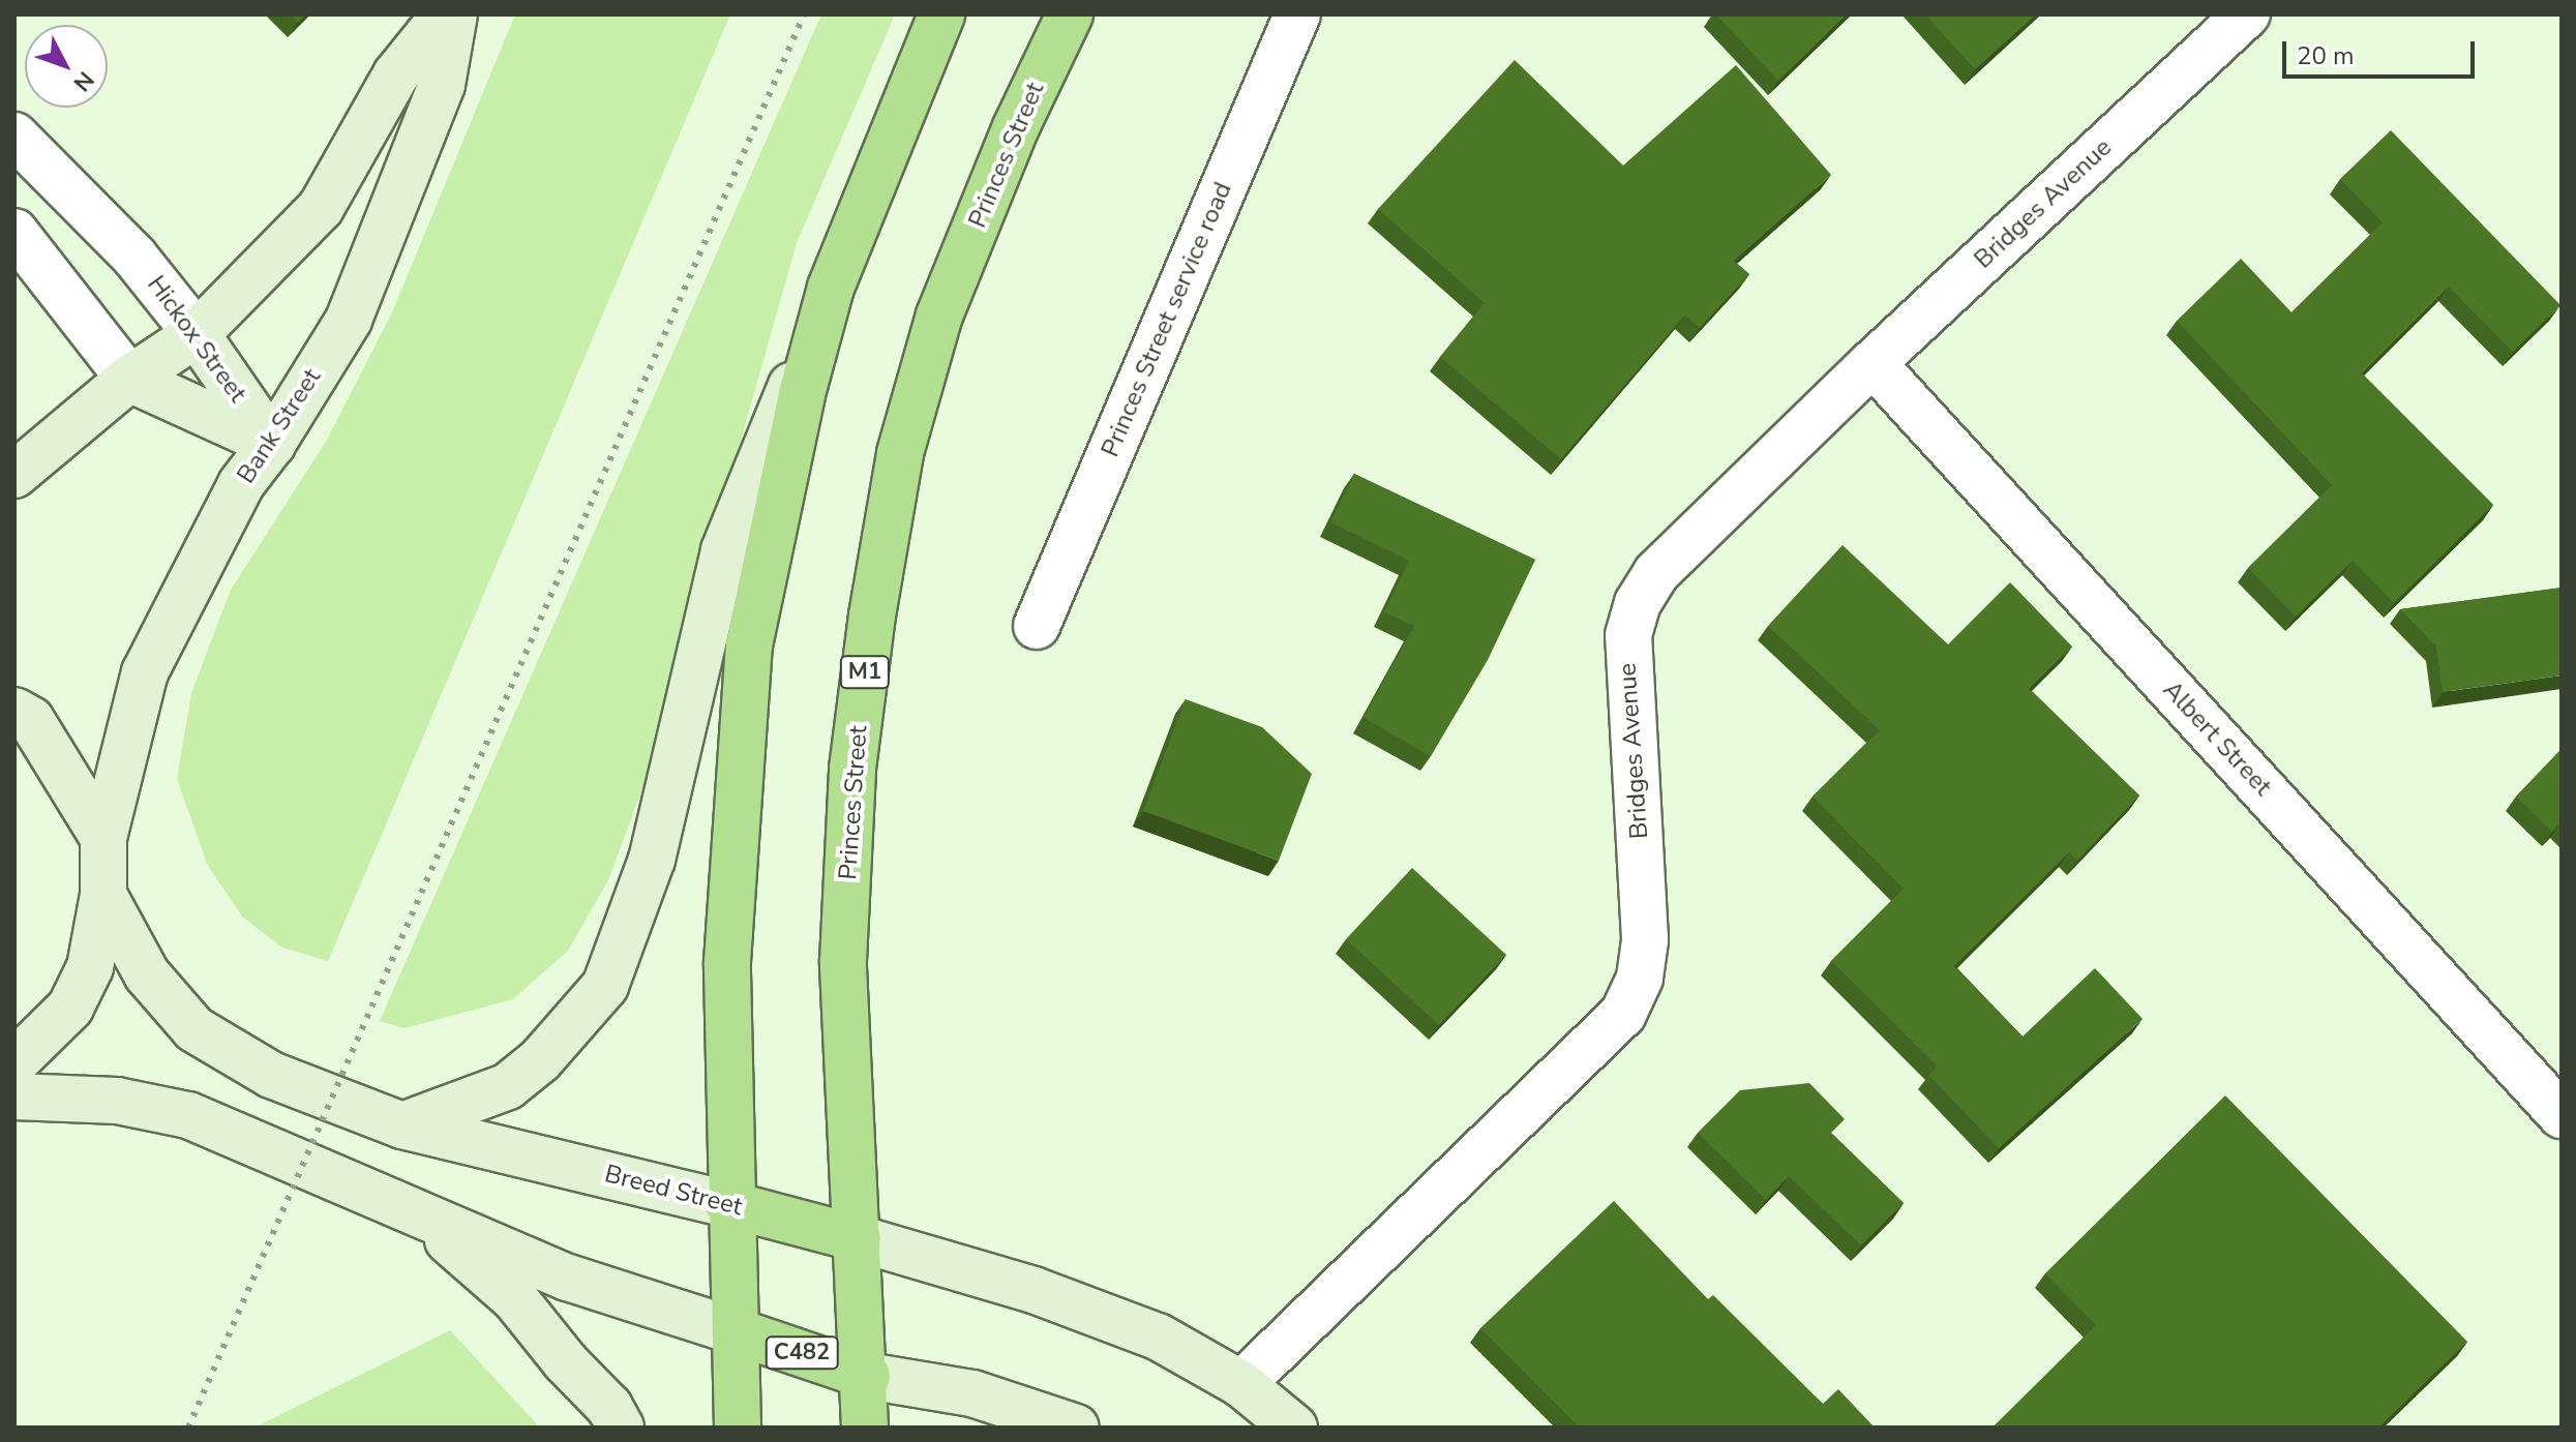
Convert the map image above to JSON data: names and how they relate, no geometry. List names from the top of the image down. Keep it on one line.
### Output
{"streets":{"highway":["Princes Street","M1","Breed Street","C482"],"main road":["Hickox Street","Bank Street"],"street":["Bridges Avenue","Princes Street service road","Albert Street"]},"crossings":[["Princes Street","Breed Street"],["Princes Street","C482"],["Bridges Avenue","Albert Street"],["Bridges Avenue","Breed Street"],["Hickox Street","Bank Street"],["Bank Street","Breed Street"]],"scale_bar":"20 m","north":"bottom right"}
